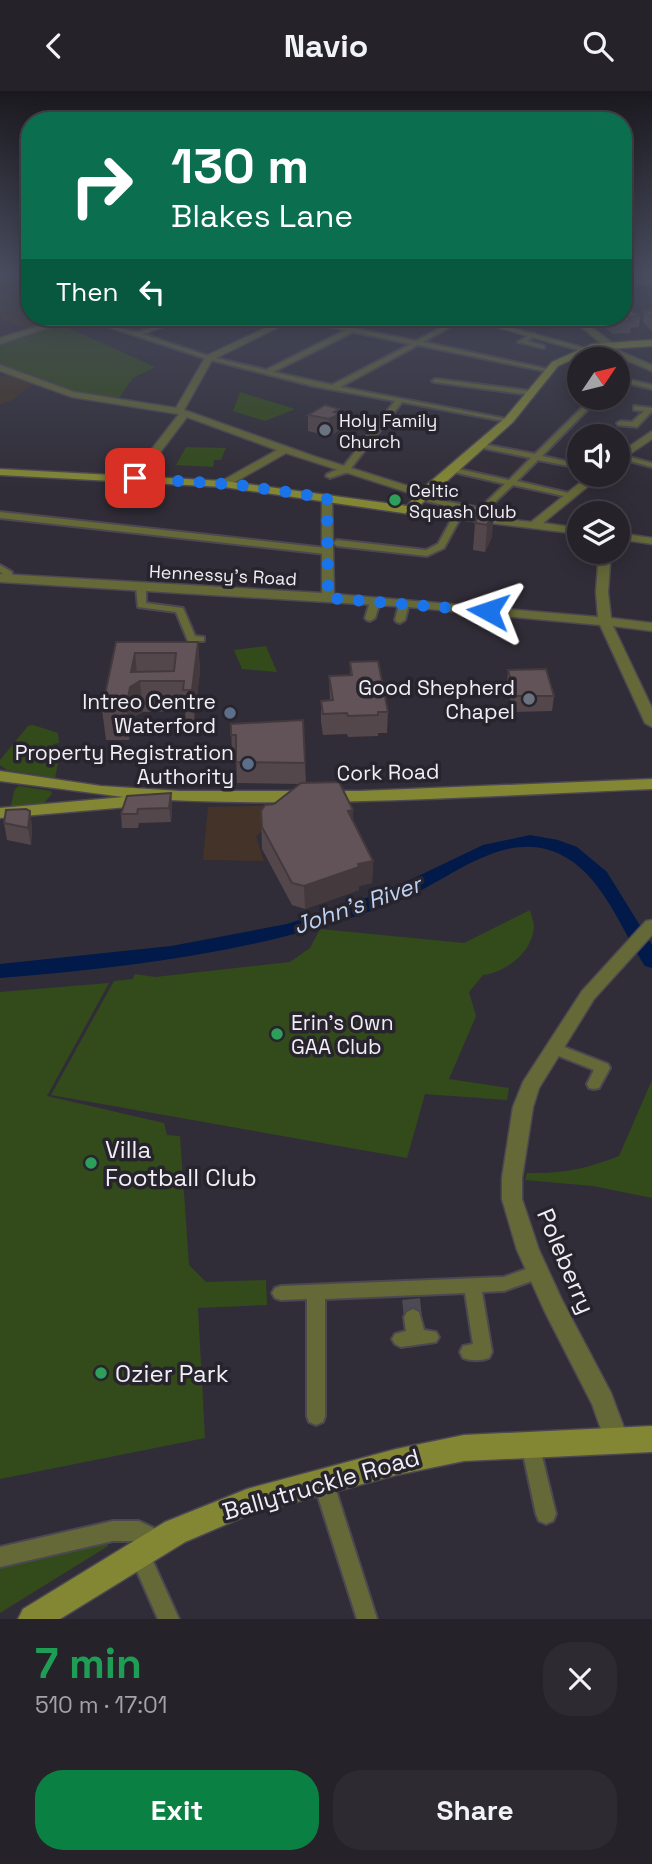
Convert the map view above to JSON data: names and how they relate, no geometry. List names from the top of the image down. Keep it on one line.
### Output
{"streets":{"main road":["Cork Road","Ballytruckle Road"],"street":["Hennessy's Road","Poleberry"]},"crossings":[["Poleberry","Ballytruckle Road"]],"water":["John's River"],"places":["Holy Family Church","Celtic Squash Club","Good Shepherd Chapel","Intreo Centre Waterford","Property Registration Authority","Erin's Own GAA Club","Villa Football Club","Ozier Park"],"north":"top right","page":{"header":"Navio","turn":["130 m","Blakes Lane"],"then":"Then","heading":["7 min","510 m · 17:01"],"buttons":["Exit","Share"]}}
